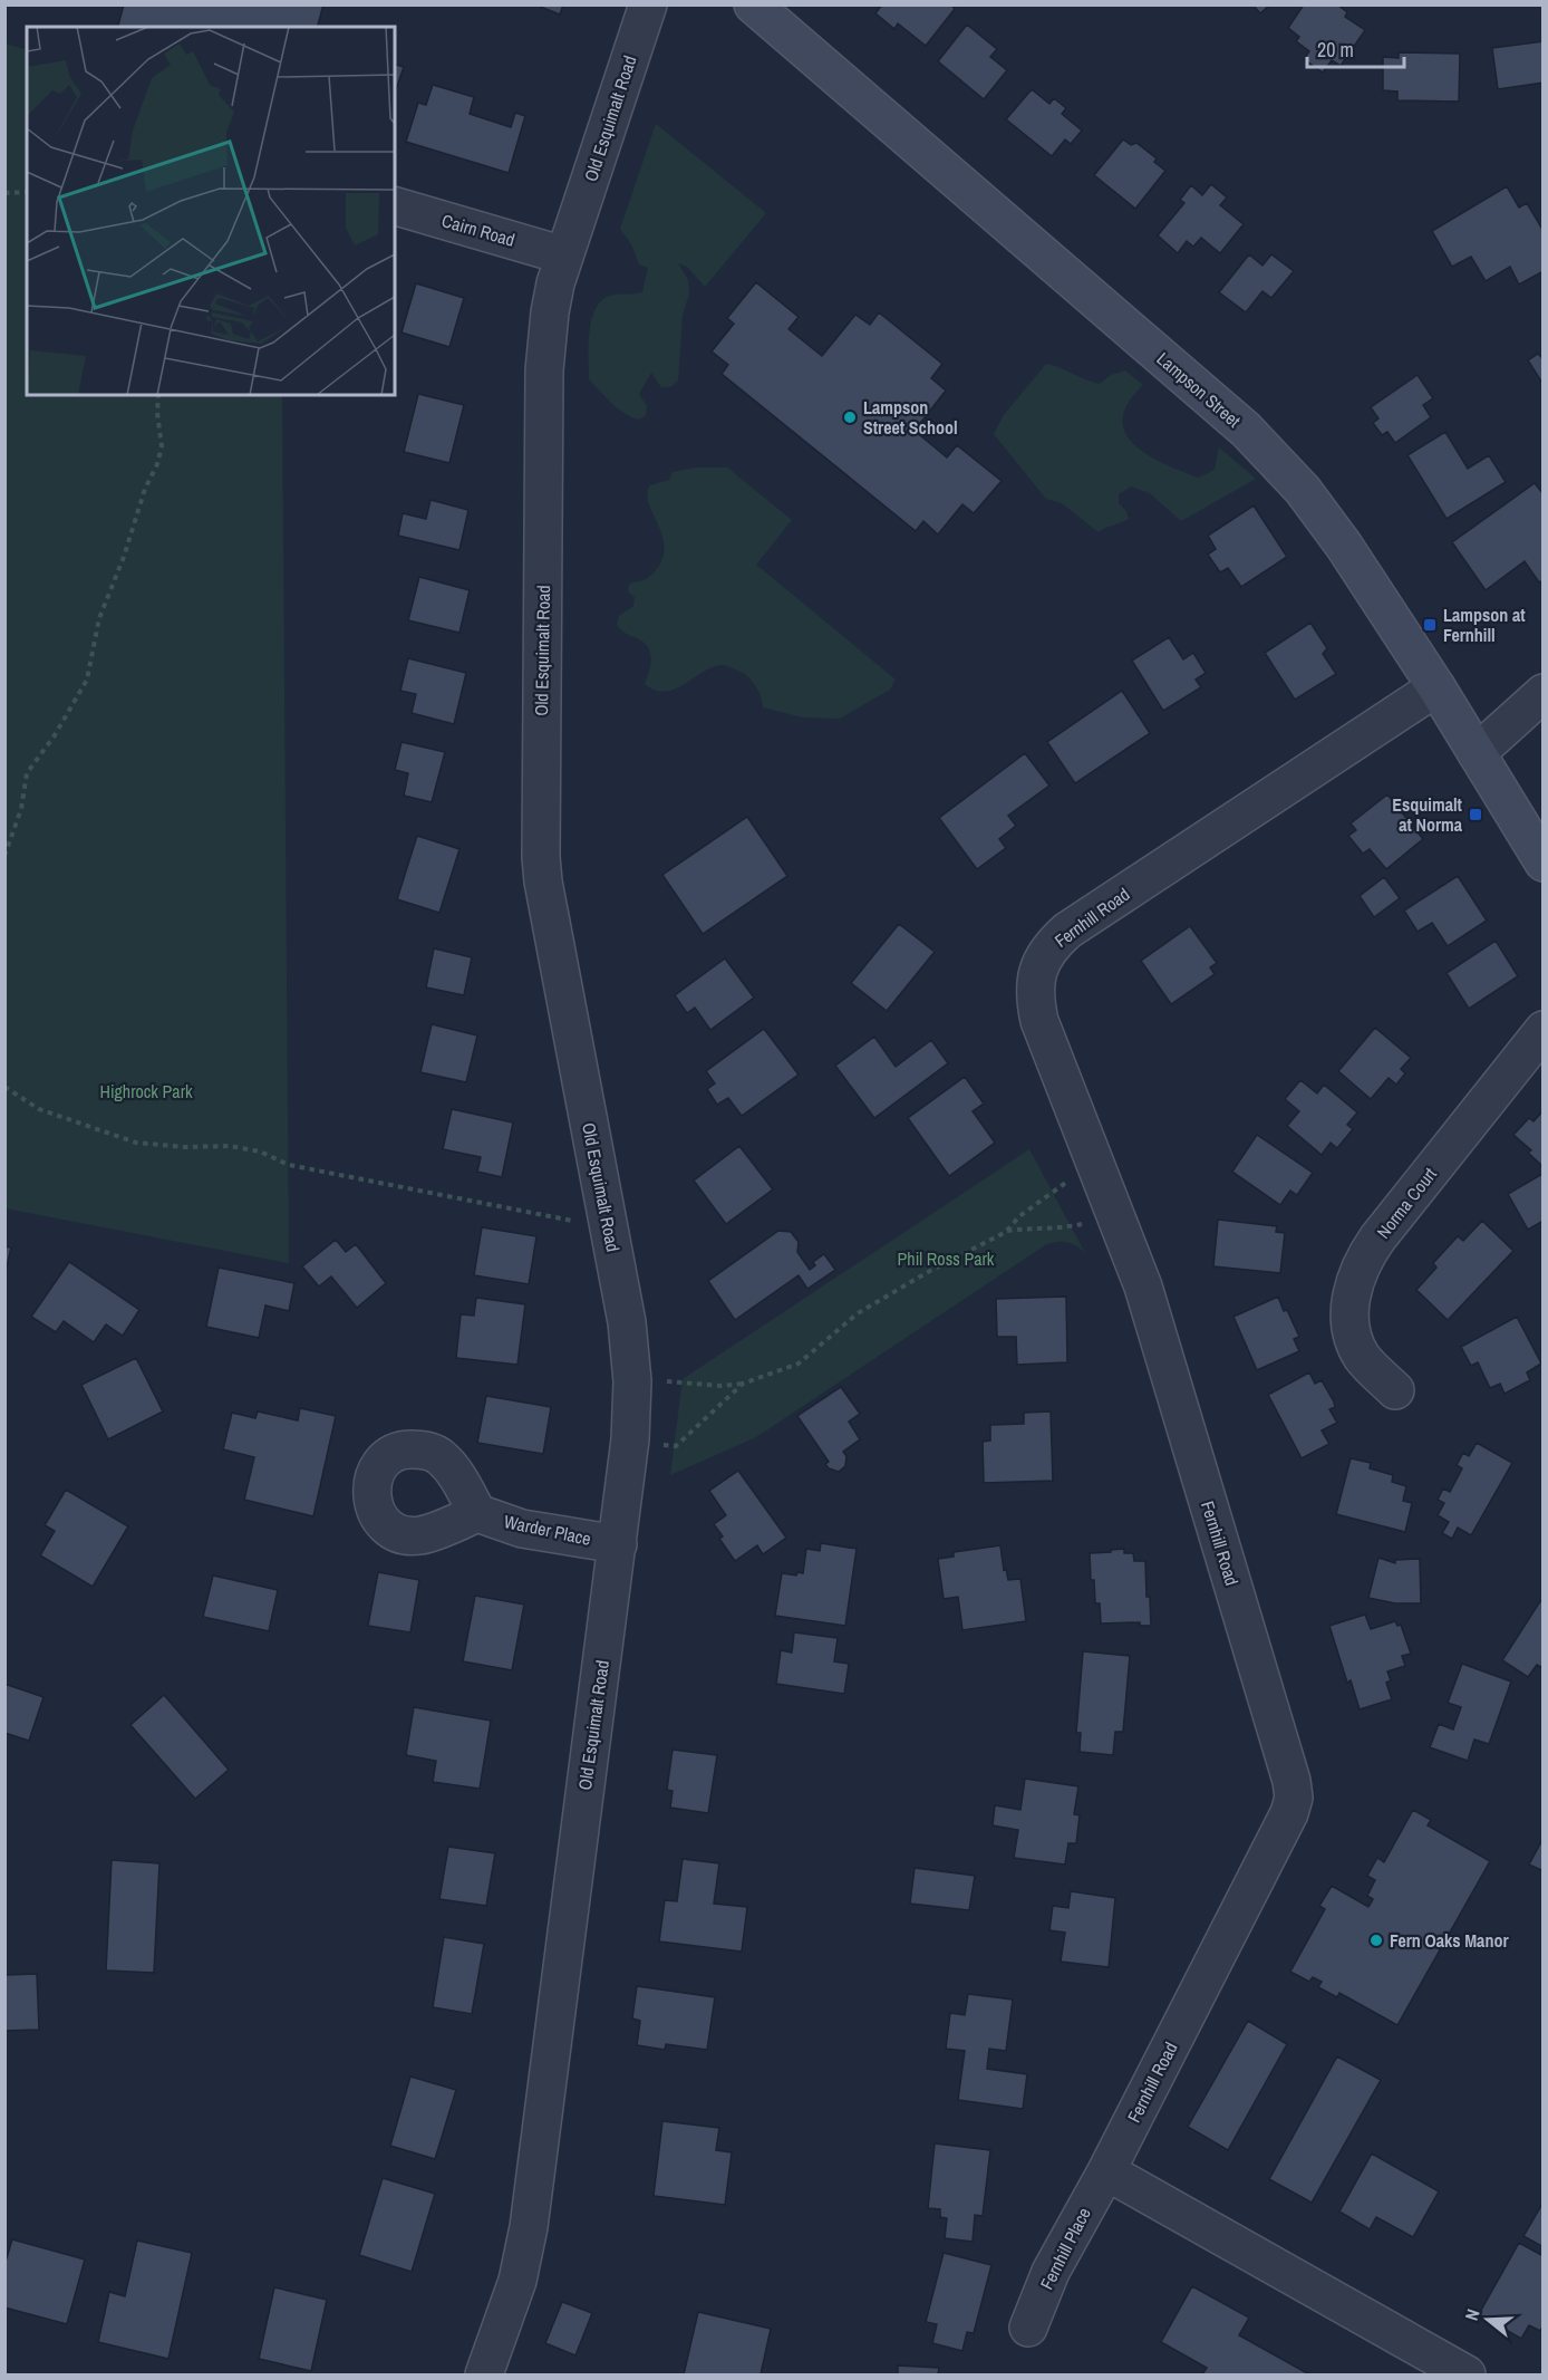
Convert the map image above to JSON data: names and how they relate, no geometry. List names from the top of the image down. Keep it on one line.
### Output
{"streets":{"main road":["Lampson Street"],"street":["Old Esquimalt Road","Cairn Road","Fernhill Road","Norma Court","Warder Place","Fernhill Place"]},"crossings":[["Old Esquimalt Road","Cairn Road"],["Old Esquimalt Road","Warder Place"],["Lampson Street","Fernhill Road"],["Fernhill Road","Fernhill Place"]],"parks":["Highrock Park","Phil Ross Park"],"places":{"other":["Lampson Street School","Fern Oaks Manor"],"transit":["Lampson at Fernhill","Esquimalt at Norma"]},"scale_bar":"20 m","north":"left"}
